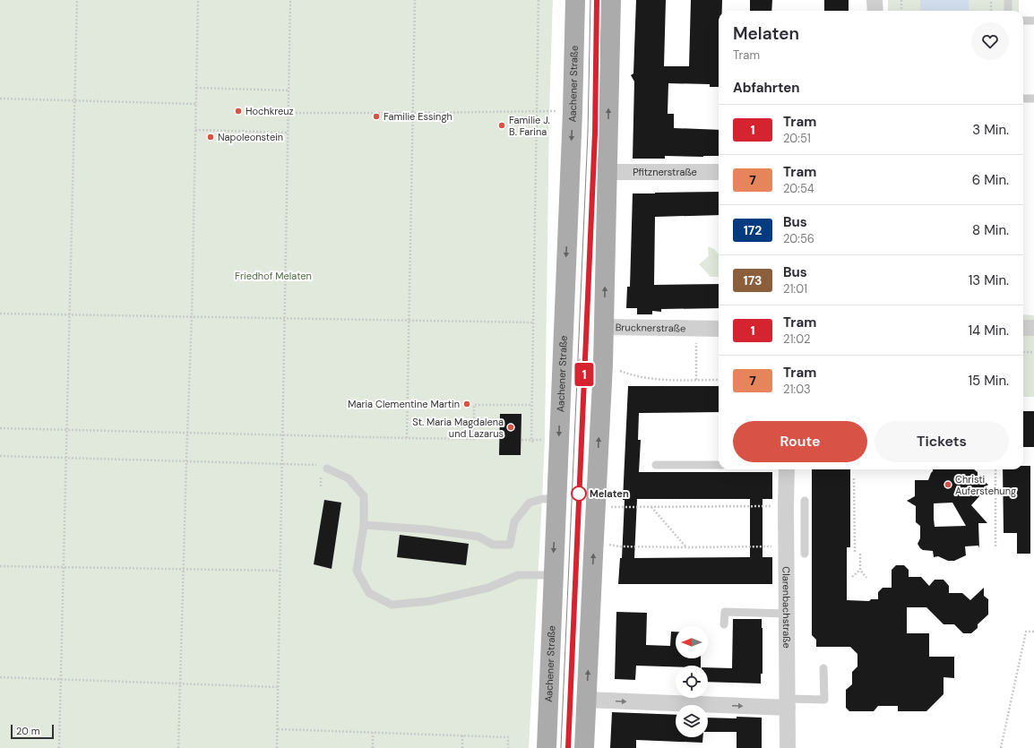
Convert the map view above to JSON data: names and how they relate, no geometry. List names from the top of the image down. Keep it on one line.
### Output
{"streets":{"main road":["Aachener Straße"],"street":["Pfitznerstraße","Brucknerstraße","Clarenbachstraße"]},"parks":["Friedhof Melaten"],"places":["Hochkreuz","Familie Essingh","Familie J. B. Farina","Napoleonstein","Maria Clementine Martin","St. Maria Magdalena und Lazarus","Christi Auferstehung","Melaten"],"lines":["tram line 1"],"scale_bar":"20 m","north":"left","page":{"on_map":"1","heading":[["Melaten","Tram"],"Abfahrten"],"list":[{"mark":"1","name":"Tram","note":"20:51","value":"3 Min."},{"mark":"7","name":"Tram","note":"20:54","value":"6 Min."},{"mark":"172","name":"Bus","note":"20:56","value":"8 Min."},{"mark":"173","name":"Bus","note":"21:01","value":"13 Min."},{"mark":"1","name":"Tram","note":"21:02","value":"14 Min."},{"mark":"7","name":"Tram","note":"21:03","value":"15 Min."}],"buttons":["Route","Tickets"],"scale":"20 m"}}
